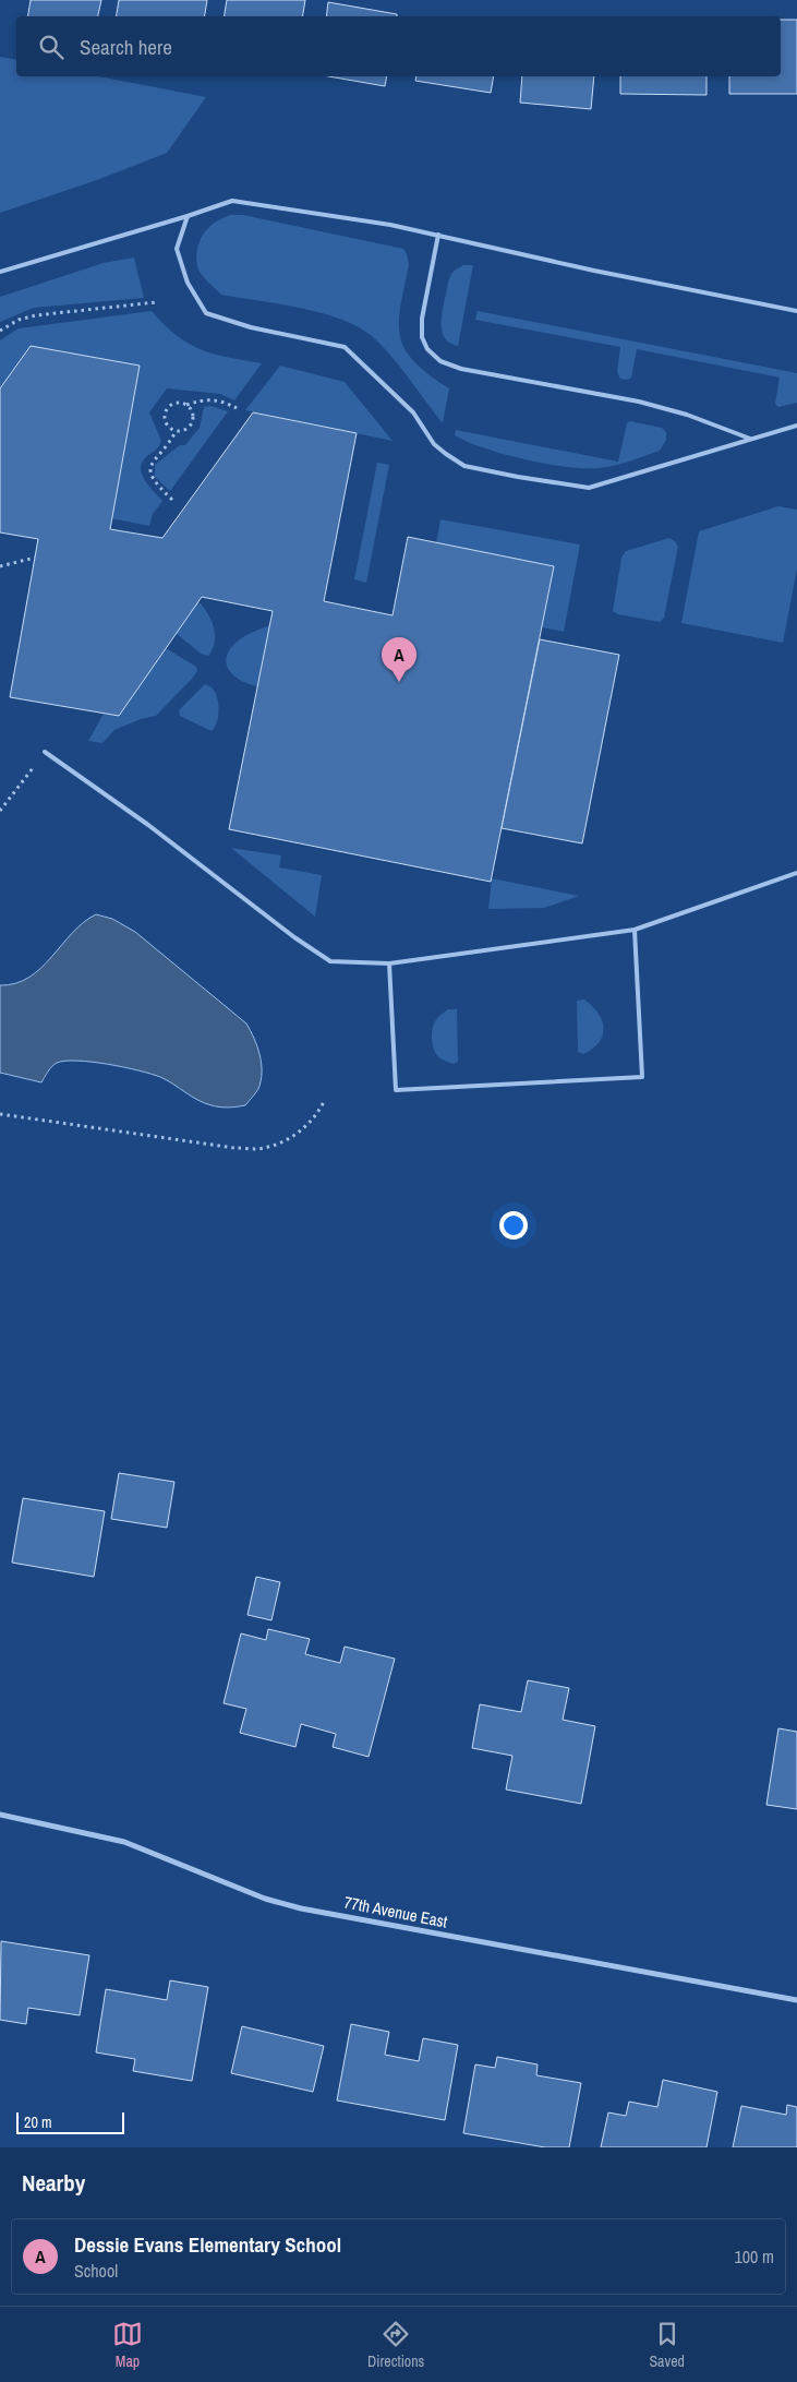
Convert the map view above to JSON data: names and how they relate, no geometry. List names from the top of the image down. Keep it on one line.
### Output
{"streets":{"street":["77th Avenue East"]},"scale_bar":"20 m","page":{"search":"Search here","pins":"A","scale":"20 m","heading":"Nearby","list":[{"mark":"A","name":"Dessie Evans Elementary School","note":"School","value":"100 m"}],"nav":["Map","Directions","Saved"]}}
